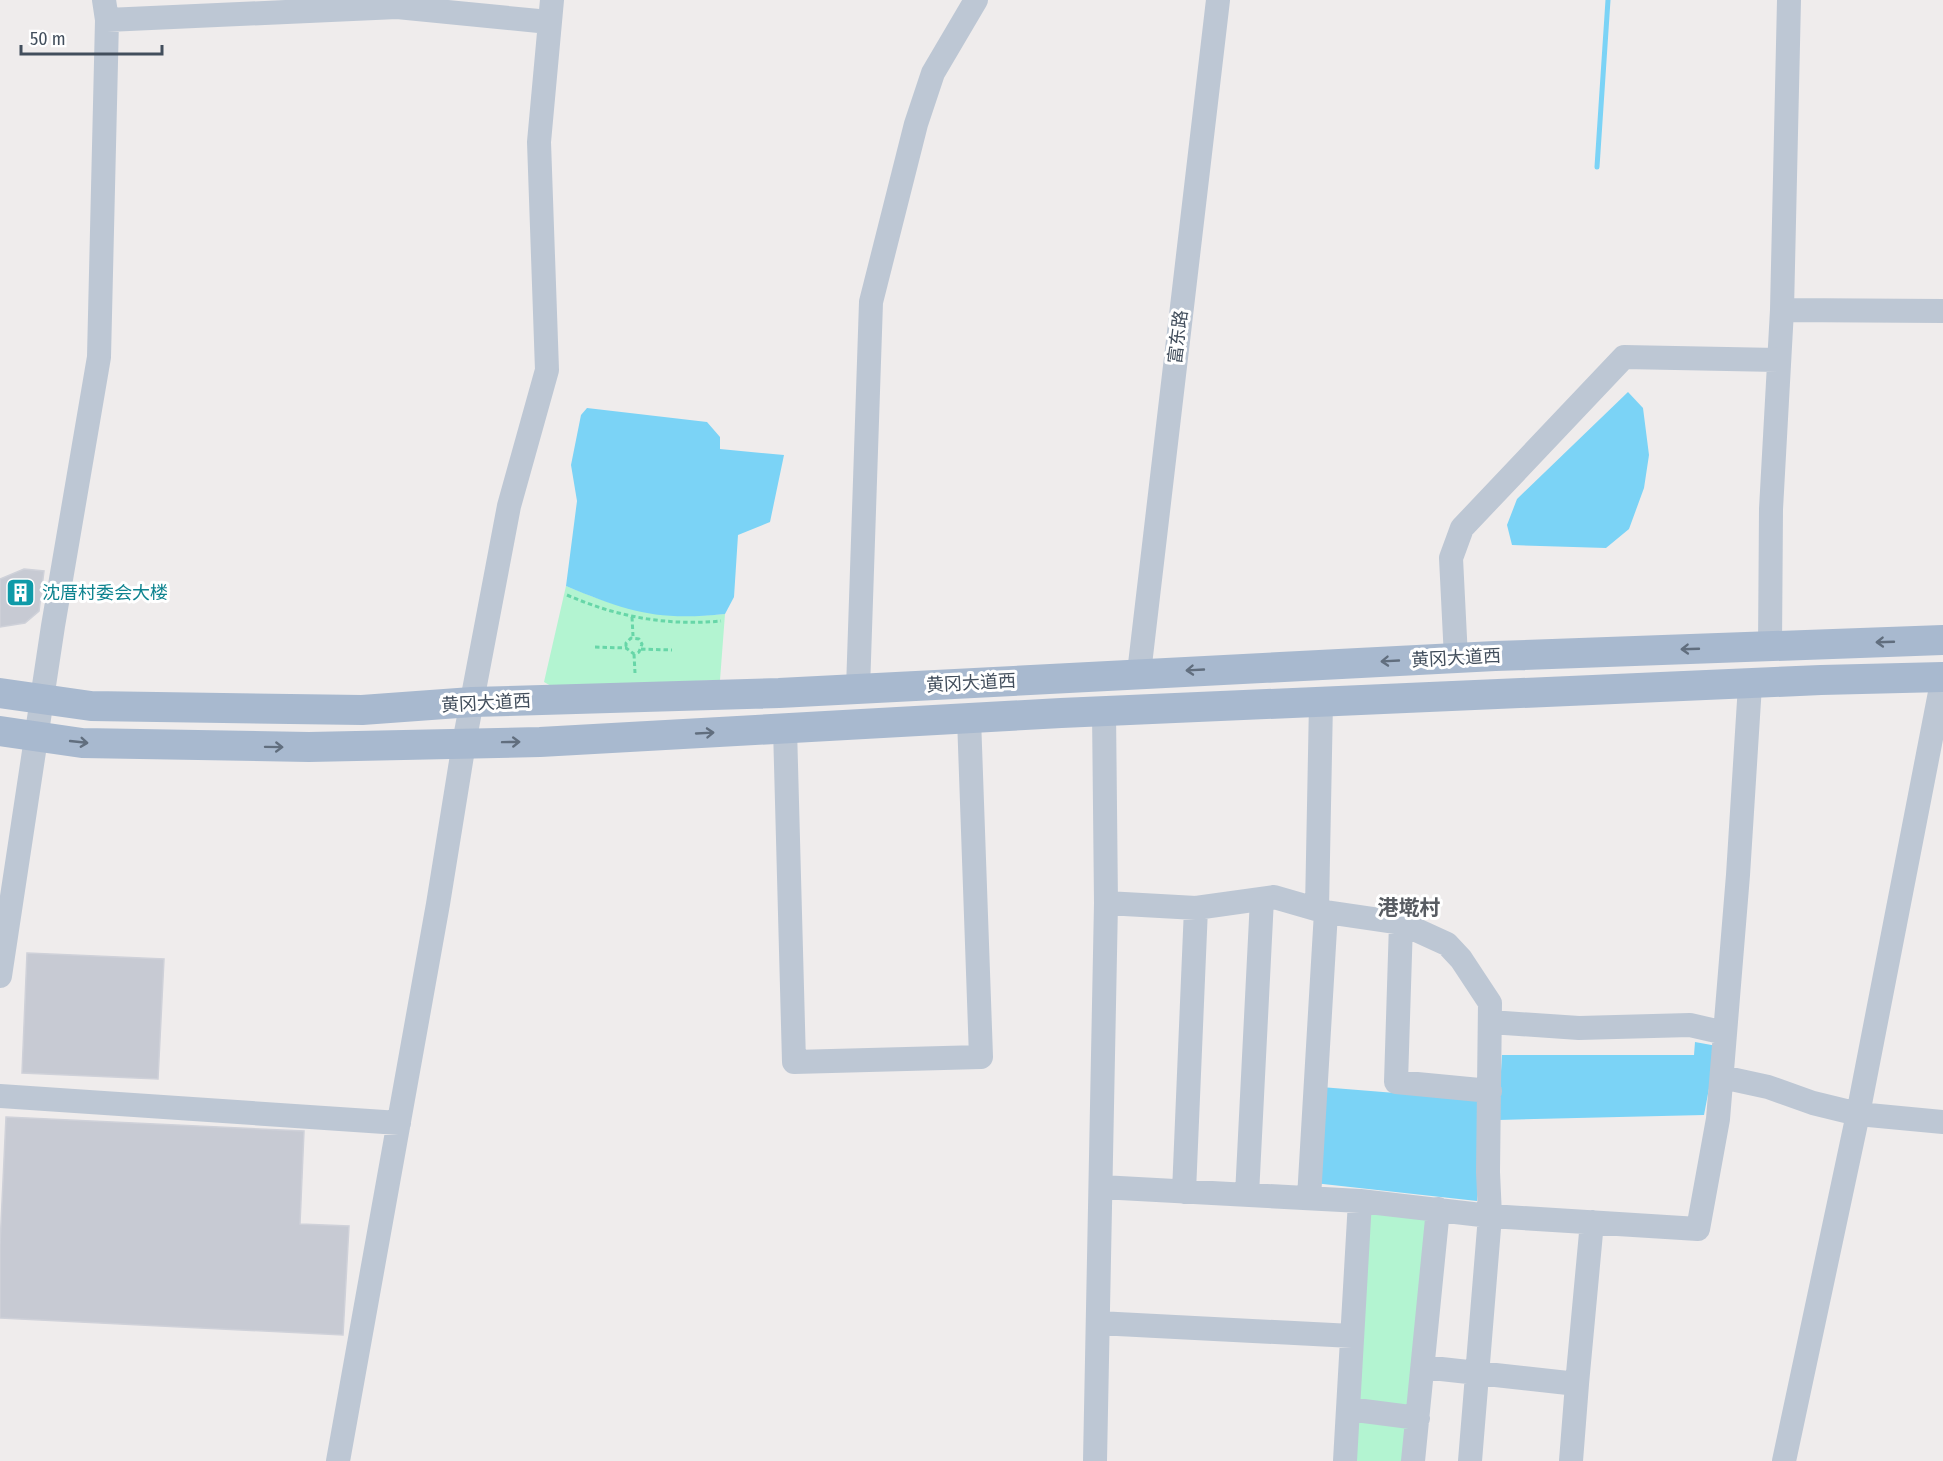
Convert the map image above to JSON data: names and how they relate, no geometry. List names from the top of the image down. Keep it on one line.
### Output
{"streets":{"main road":["黄冈大道西"],"street":["富东路"]},"crossings":[["富东路","黄冈大道西"]],"districts":["港墘村"],"places":{"building":["沈厝村委会大楼"]},"scale_bar":"50 m"}
